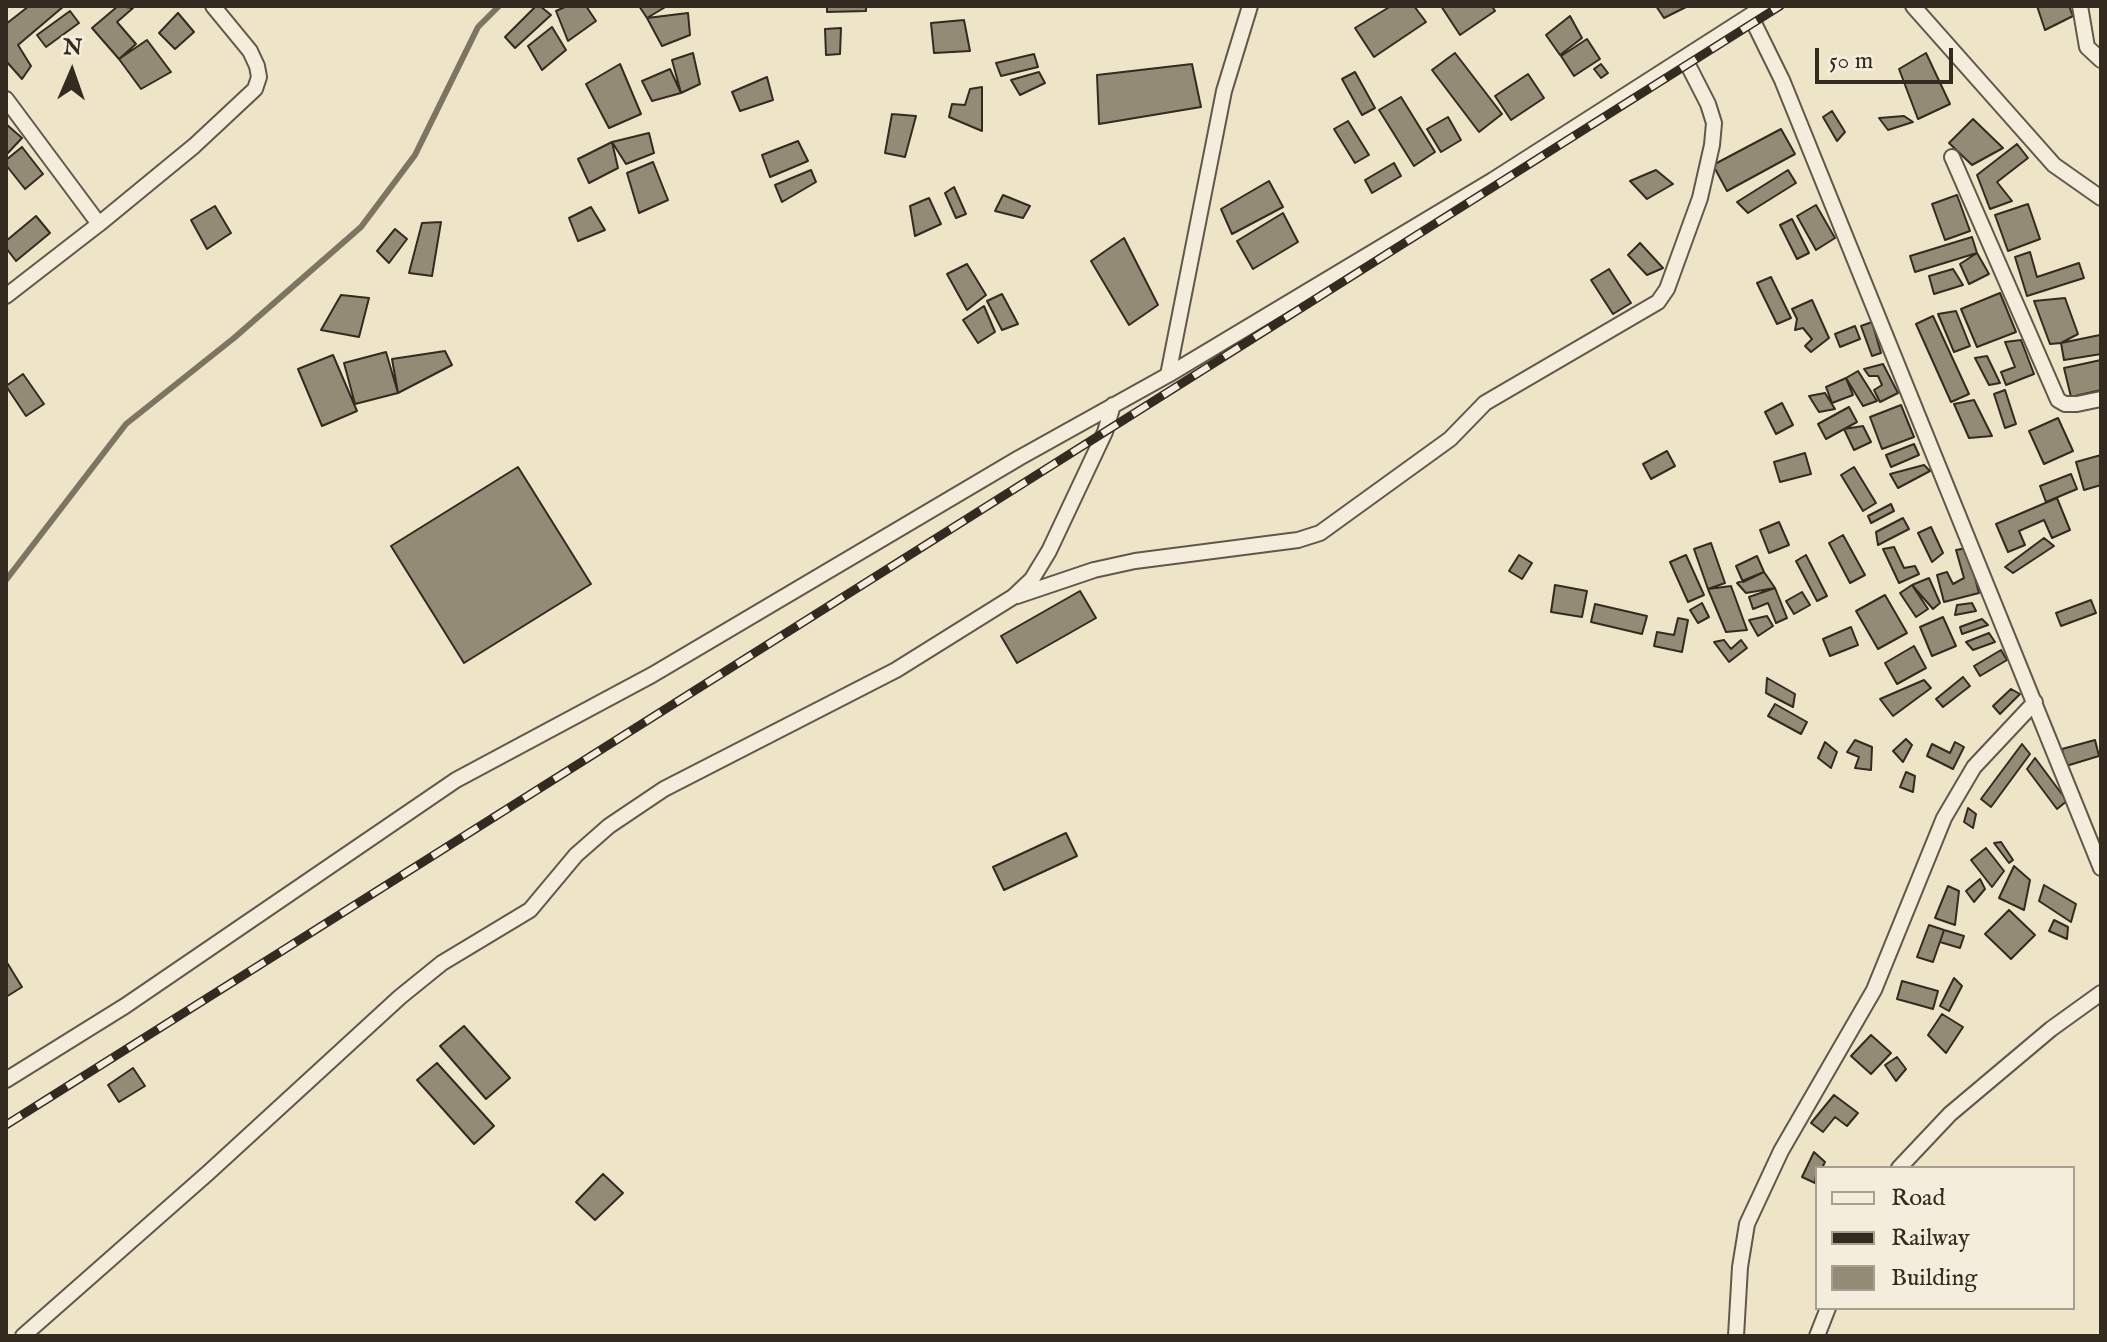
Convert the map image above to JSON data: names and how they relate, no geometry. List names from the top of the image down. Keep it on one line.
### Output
{"legend":["Road","Railway","Building"],"scale_bar":"50 m","north":"top"}
